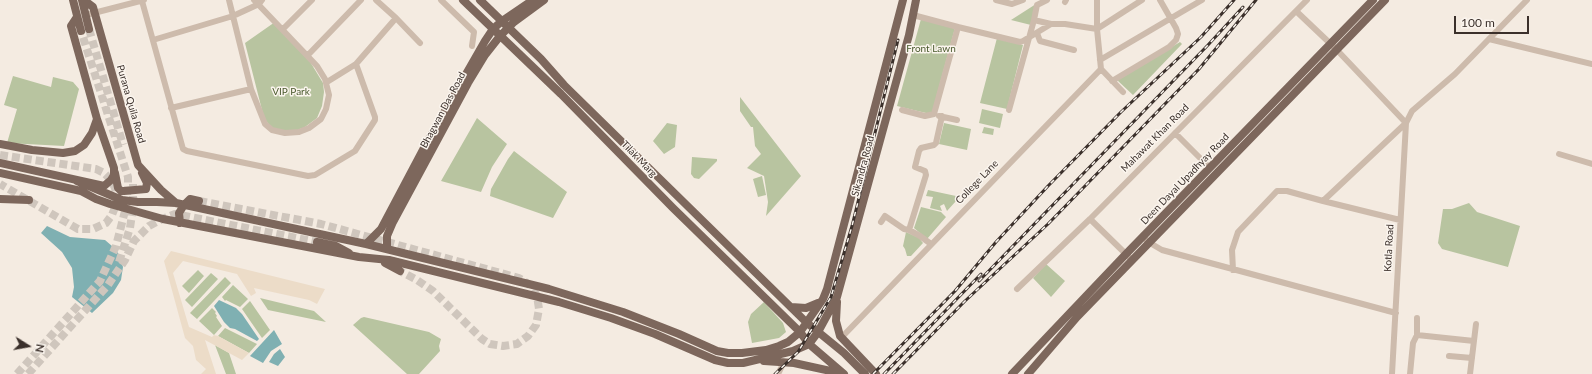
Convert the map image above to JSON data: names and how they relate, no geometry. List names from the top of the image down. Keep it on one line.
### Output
{"streets":{"main road":["Purana Quila Road","Bhagwan Das Road","Tilak Marg","Sikandra Road","Deen Dayal Upadhyay Road"],"street":["Mahawat Khan Road","College Lane","Kotla Road"]},"crossings":[["Bhagwan Das Road","Tilak Marg"],["Tilak Marg","Sikandra Road"]],"parks":["Front Lawn","VIP Park"],"scale_bar":"100 m","north":"right"}
